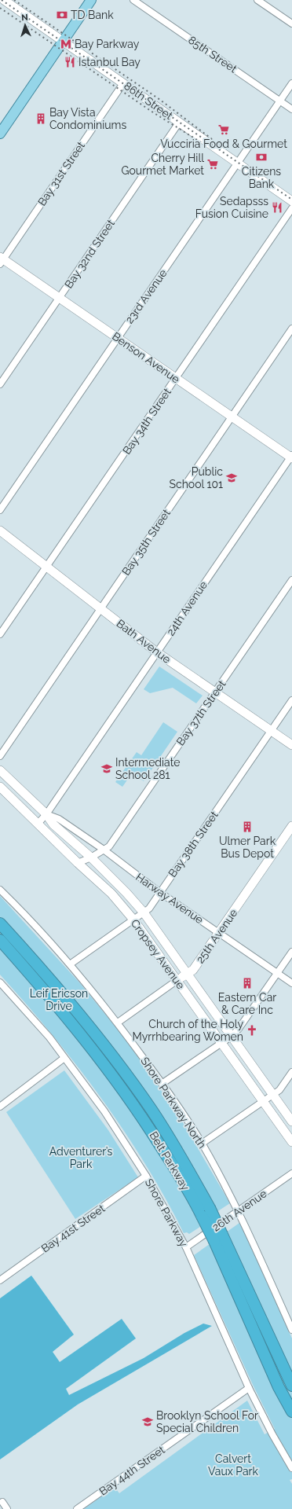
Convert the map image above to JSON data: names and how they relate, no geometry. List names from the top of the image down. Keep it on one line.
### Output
{"streets":{"highway":["Belt Parkway"],"main road":["86th Street","Benson Avenue","Bath Avenue","25th Avenue","Cropsey Avenue"],"street":["85th Street","Bay 31st Street","Bay 32nd Street","23rd Avenue","Bay 34th Street","Bay 35th Street","24th Avenue","Bay 37th Street","Bay 38th Street","Harway Avenue","Shore Parkway North","26th Avenue","Shore Parkway","Bay 41st Street","Bay 44th Street"]},"crossings":[["85th Street","23rd Avenue"],["86th Street","Bay 31st Street"],["86th Street","Bay 32nd Street"],["86th Street","23rd Avenue"],["Bay 31st Street","Benson Avenue"],["Bay 32nd Street","Benson Avenue"],["23rd Avenue","Benson Avenue"],["Benson Avenue","Bay 34th Street"],["Benson Avenue","Bay 35th Street"],["Benson Avenue","24th Avenue"],["Bay 34th Street","Bath Avenue"],["Bay 35th Street","Bath Avenue"],["24th Avenue","Bath Avenue"],["24th Avenue","Harway Avenue"],["24th Avenue","Cropsey Avenue"],["Bath Avenue","Bay 37th Street"],["Bath Avenue","Bay 38th Street"],["Bay 37th Street","Harway Avenue"],["Bay 37th Street","Cropsey Avenue"],["Bay 38th Street","Harway Avenue"],["Bay 38th Street","Cropsey Avenue"],["Bay 38th Street","Shore Parkway North"],["Harway Avenue","25th Avenue"],["Harway Avenue","Cropsey Avenue"],["25th Avenue","Cropsey Avenue"],["25th Avenue","Shore Parkway North"],["Shore Parkway North","26th Avenue"],["26th Avenue","Shore Parkway"],["Shore Parkway","Bay 41st Street"],["Shore Parkway","Bay 44th Street"]],"parks":["Leif Ericson Drive","Adventurer’s Park","Calvert Vaux Park"],"places":{"bank":["TD Bank","Citizens Bank"],"metro station":["Bay Parkway"],"restaurant":["Istanbul Bay","Sedapsss Fusion Cuisine"],"building":["Bay Vista Condominiums","Ulmer Park Bus Depot","Eastern Car & Care Inc"],"supermarket":["Vucciria Food & Gourmet","Cherry Hill Gourmet Market"],"school or university":["Public School 101","Intermediate School 281","Brooklyn School For Special Children"],"church":["Church of the Holy Myrrhbearing Women"]},"north":"top"}
